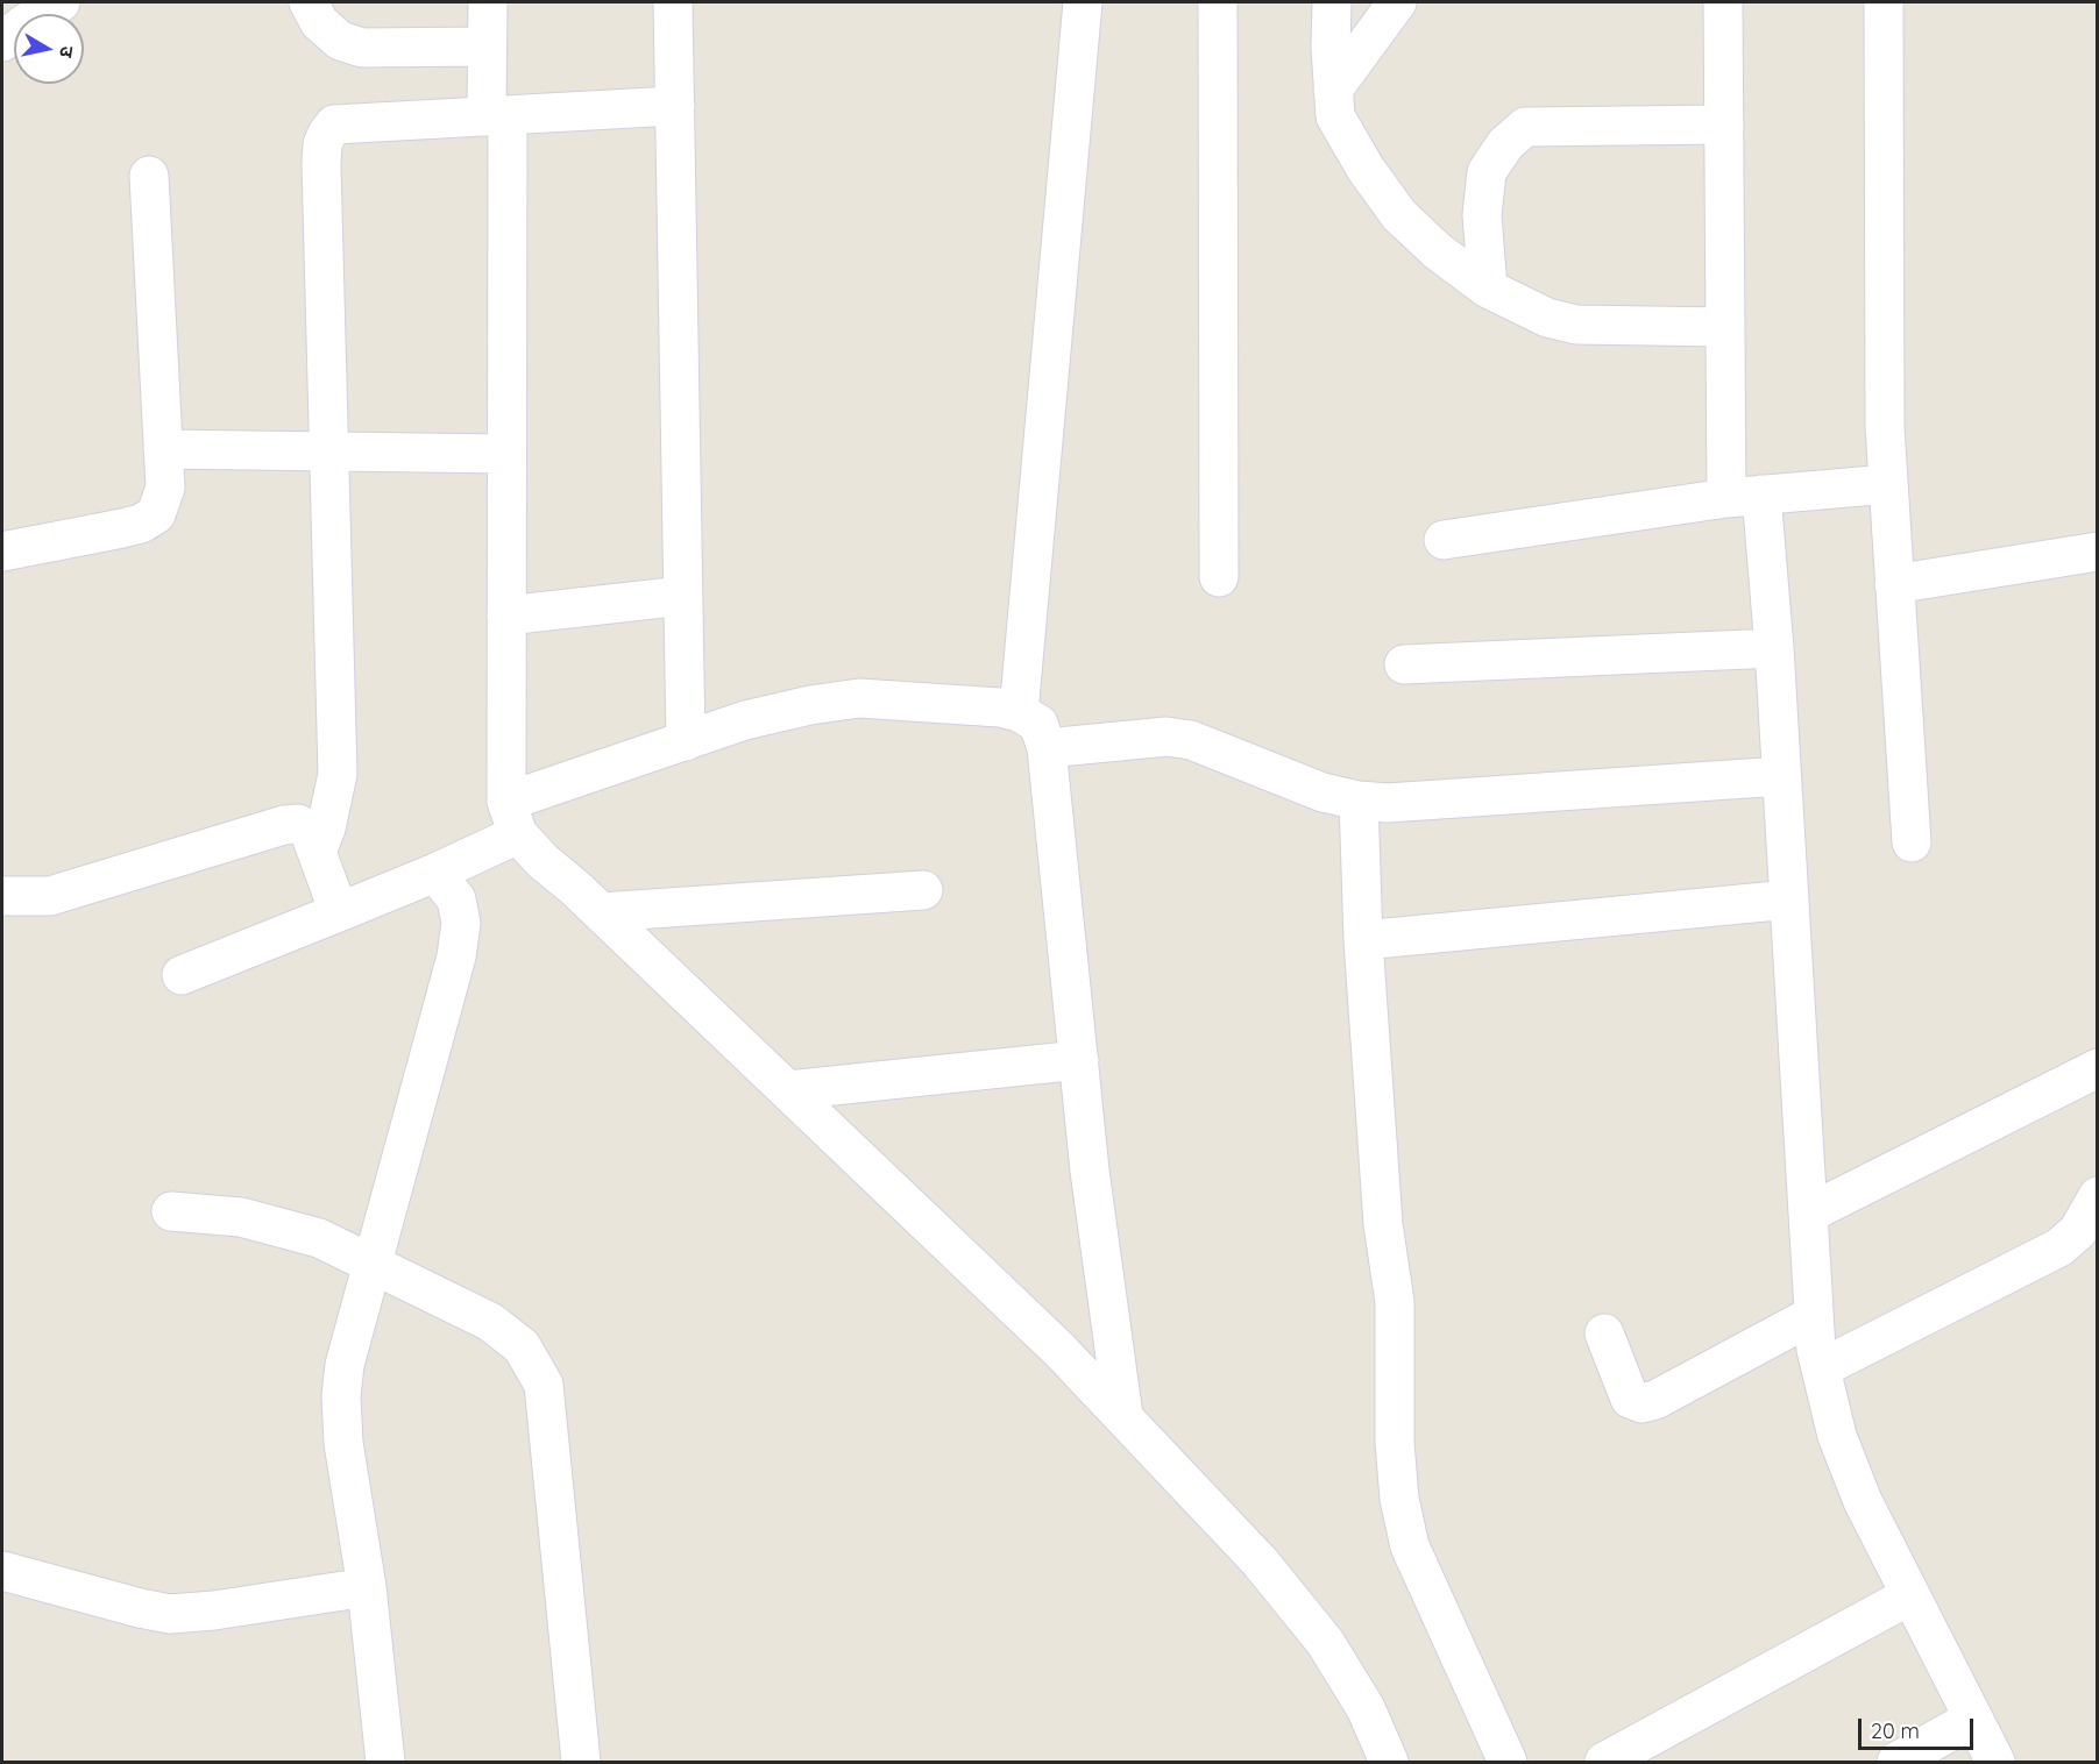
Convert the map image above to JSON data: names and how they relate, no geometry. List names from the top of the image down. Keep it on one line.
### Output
{"scale_bar":"20 m","north":"right"}
